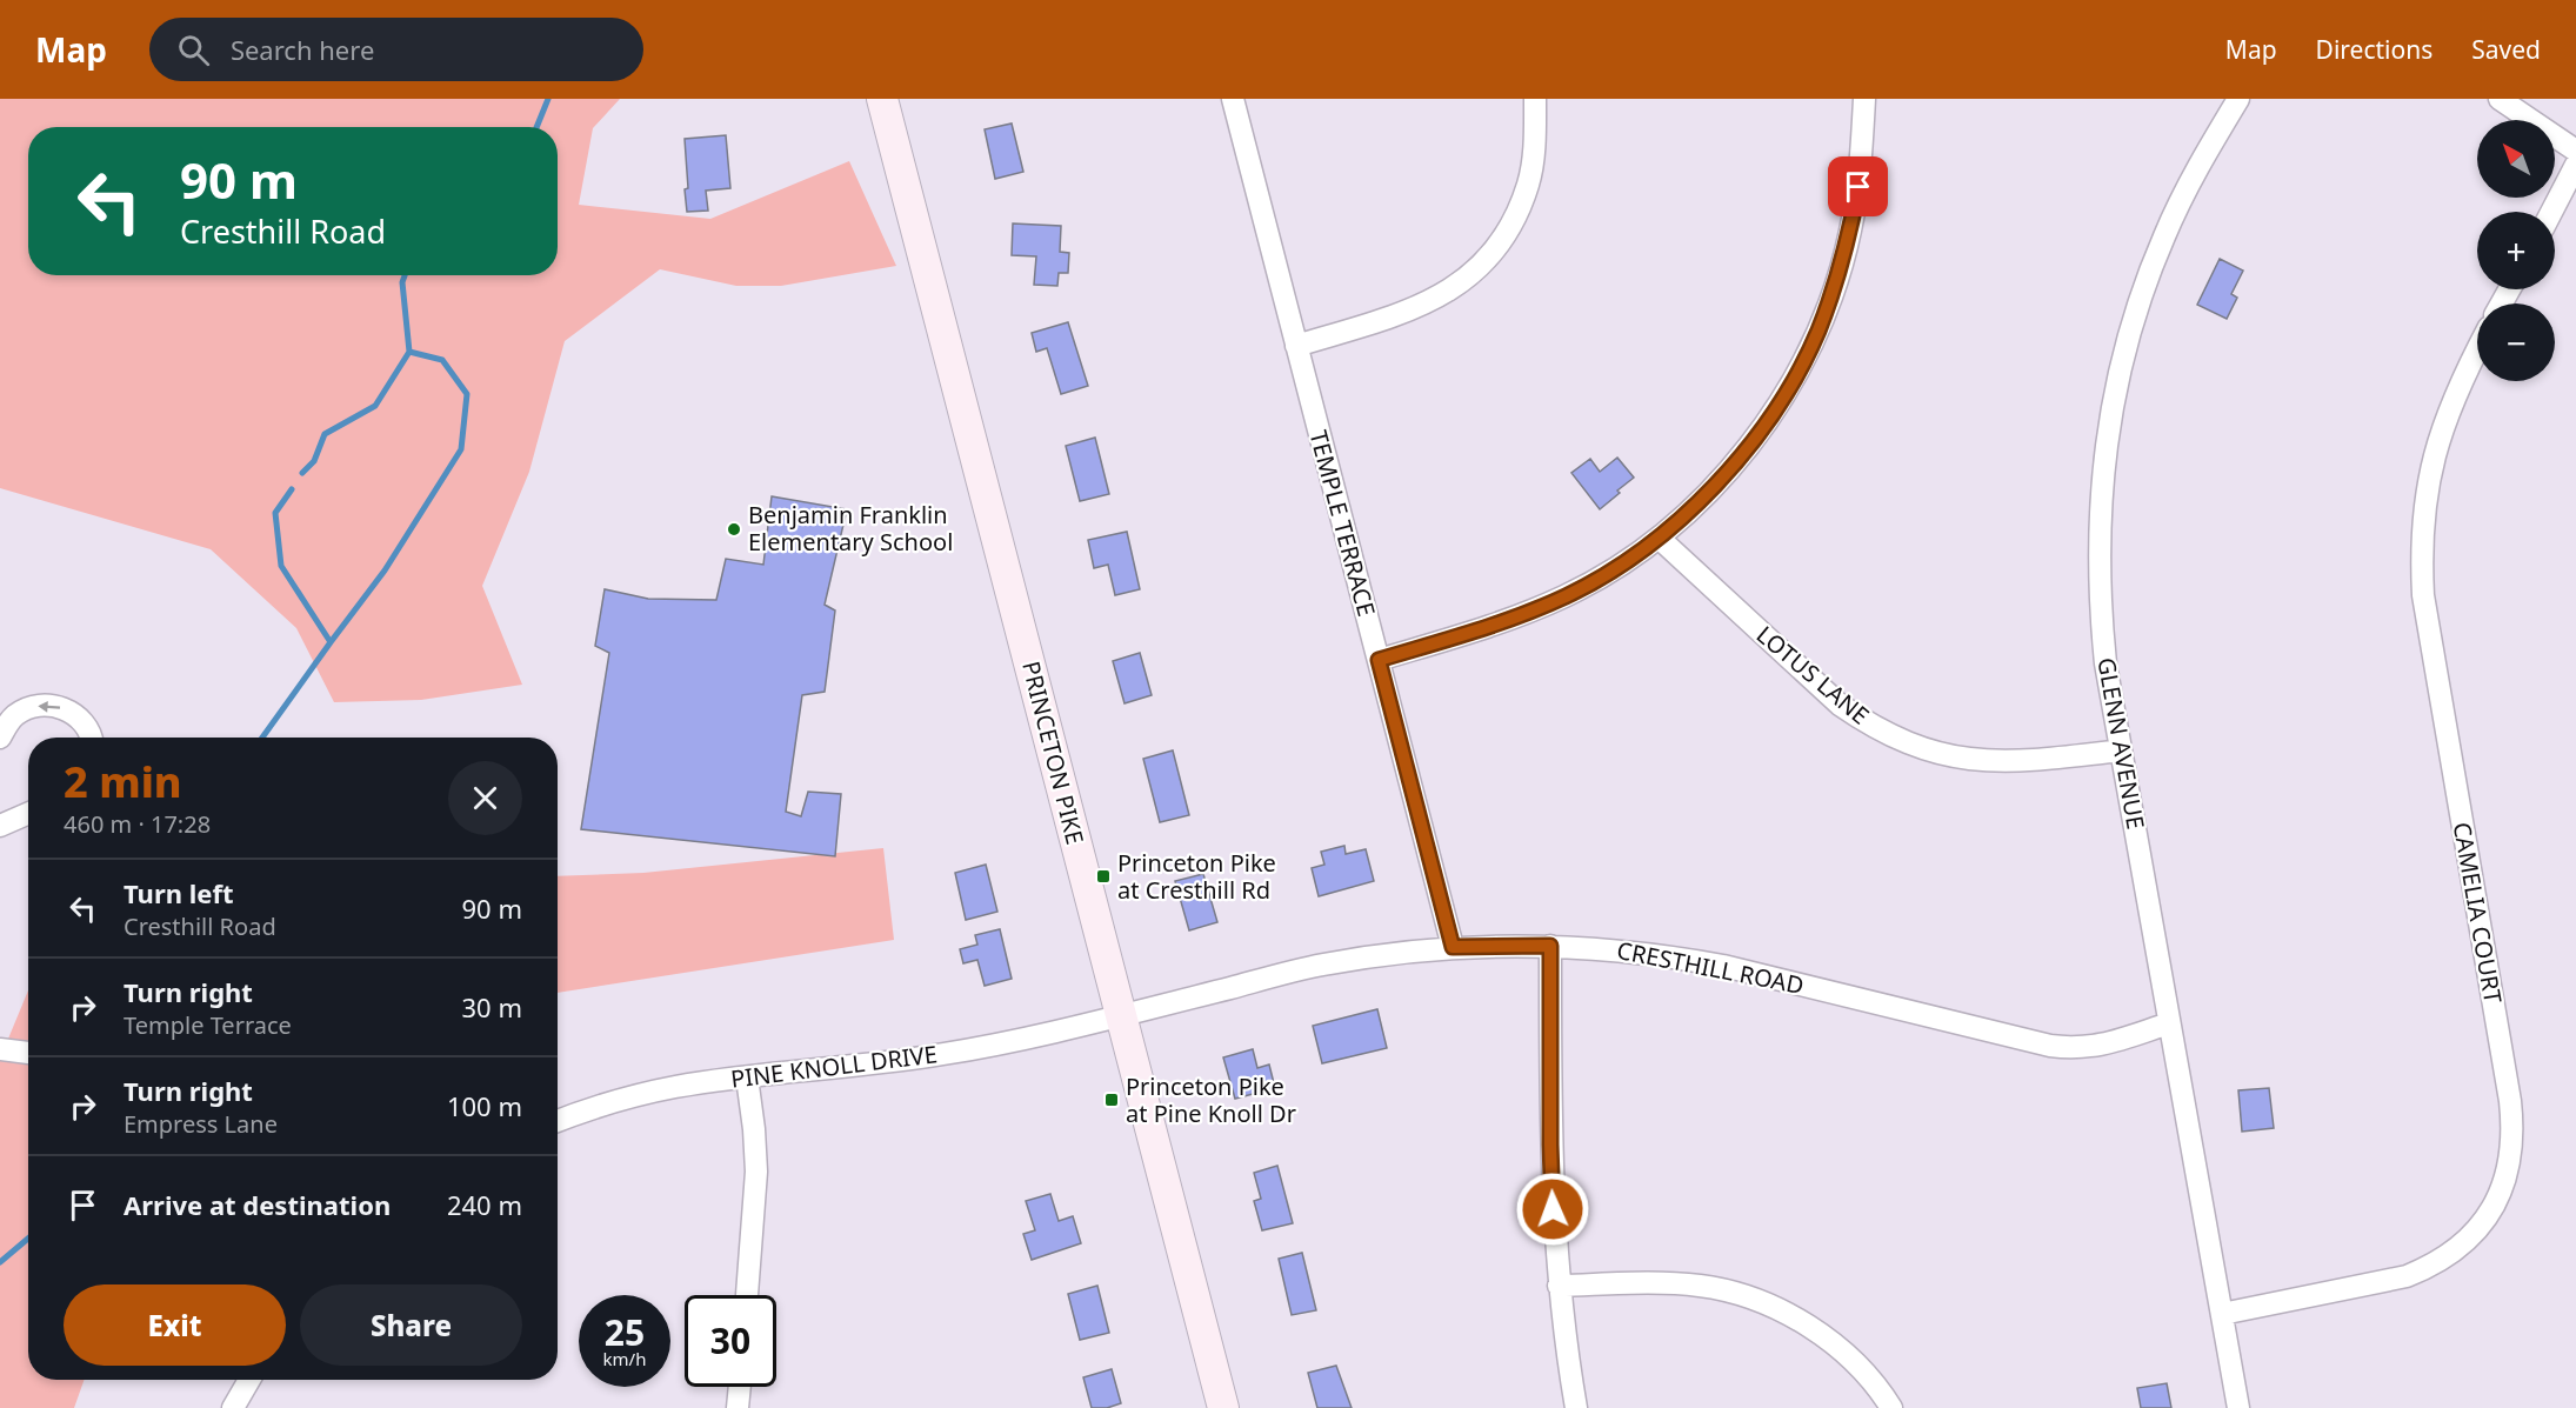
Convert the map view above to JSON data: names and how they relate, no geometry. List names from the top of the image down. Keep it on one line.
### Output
{"streets":{"main road":["PRINCETON PIKE"],"street":["TEMPLE TERRACE","LOTUS LANE","GLENN AVENUE","CAMELIA COURT","CRESTHILL ROAD","PINE KNOLL DRIVE"]},"crossings":[["TEMPLE TERRACE","CRESTHILL ROAD"],["LOTUS LANE","GLENN AVENUE"],["GLENN AVENUE","CAMELIA COURT"],["GLENN AVENUE","CRESTHILL ROAD"],["PRINCETON PIKE","CRESTHILL ROAD"],["PRINCETON PIKE","PINE KNOLL DRIVE"],["CRESTHILL ROAD","PINE KNOLL DRIVE"]],"places":{"other":["Benjamin Franklin Elementary School"],"transit":["Princeton Pike at Cresthill Rd","Princeton Pike at Pine Knoll Dr"]},"north":"top left","page":{"header":"Map","search":"Search here","nav":["Map","Directions","Saved"],"map_buttons":["+","−"],"turn":["90 m","Cresthill Road"],"heading":["2 min","460 m · 17:28"],"list":[{"name":"Turn left","note":"Cresthill Road","value":"90 m"},{"name":"Turn right","note":"Temple Terrace","value":"30 m"},{"name":"Turn right","note":"Empress Lane","value":"100 m"},{"name":"Arrive at destination","value":"240 m"}],"buttons":["Exit","Share"],"speed":"25 km/h","limit":"30"}}
